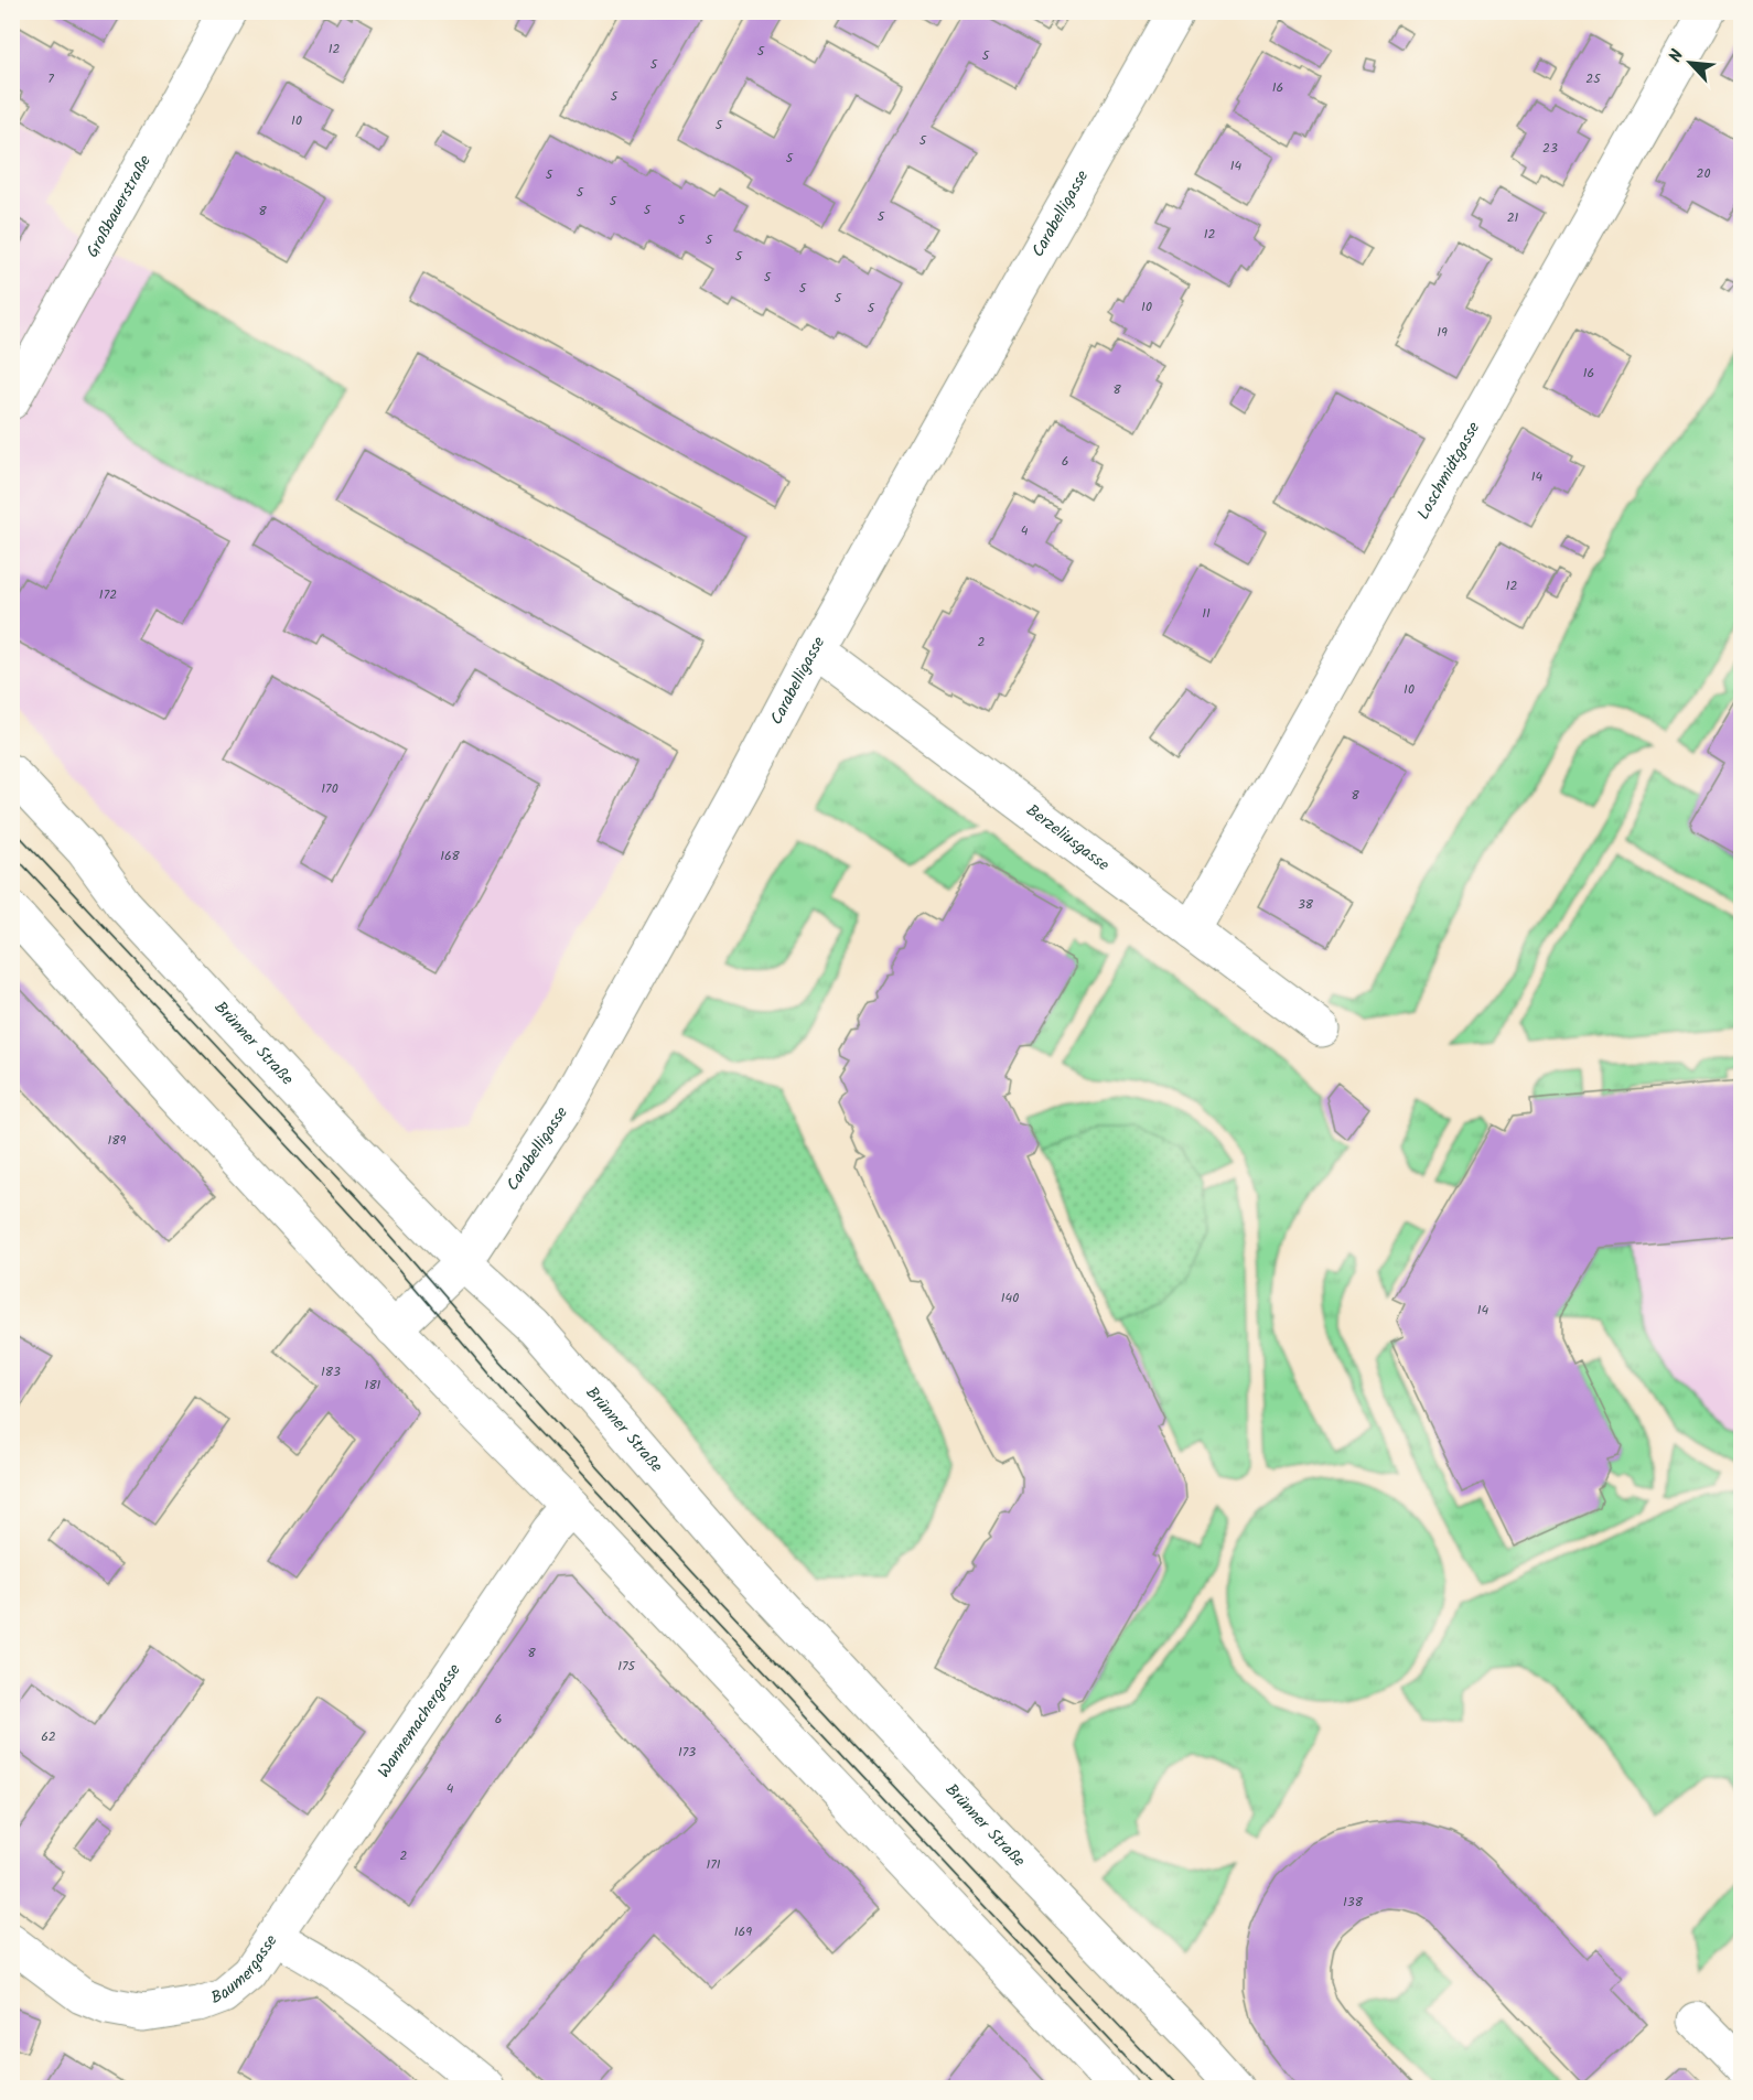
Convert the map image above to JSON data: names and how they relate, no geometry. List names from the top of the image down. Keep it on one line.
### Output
{"streets":{"street":["Großbauerstraße","Carabelligasse","Loschmidtgasse","Berzeliusgasse","Brünner Straße","Wannemachergasse","Baumergasse"]},"crossings":[["Carabelligasse","Berzeliusgasse"],["Carabelligasse","Brünner Straße"],["Loschmidtgasse","Berzeliusgasse"],["Wannemachergasse","Baumergasse"]],"house_numbers":["12","5","5","5","7","25","16","5","10","5","5","23","5","14","20","5","5","5","5","8","5","21","5","12","5","5","5","5","5","10","5","19","16","8","6","14","4","12","172","11","2","10","170","8","168","38","189","140","14","183","181","8","175","6","62","173","4","2","171","138","169"],"north":"top left"}
